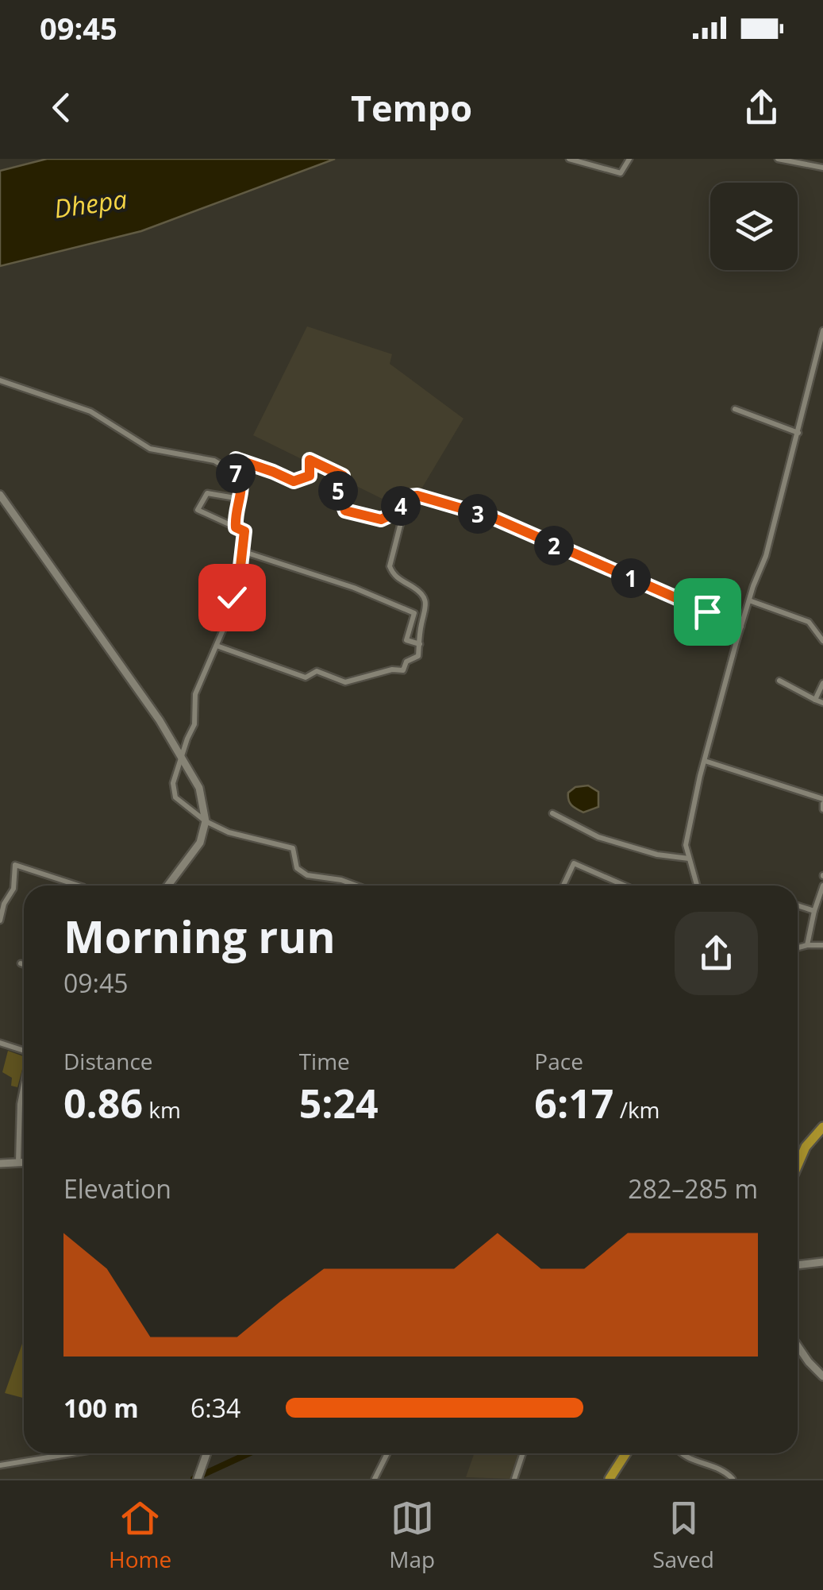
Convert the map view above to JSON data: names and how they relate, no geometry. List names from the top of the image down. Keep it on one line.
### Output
{"water":["Dhepa"],"page":{"status":"09:45","header":"Tempo","pins":["7","5","4","3","2","1"],"heading":["Morning run","09:45"],"stats":[["Distance","0.86 km"],["Time","5:24"],["Pace","6:17 /km"]],"chart":["Elevation","282–285 m"],"list":[{"name":"100 m","note":"6:34"}],"tabs":["Home","Map","Saved"]}}
